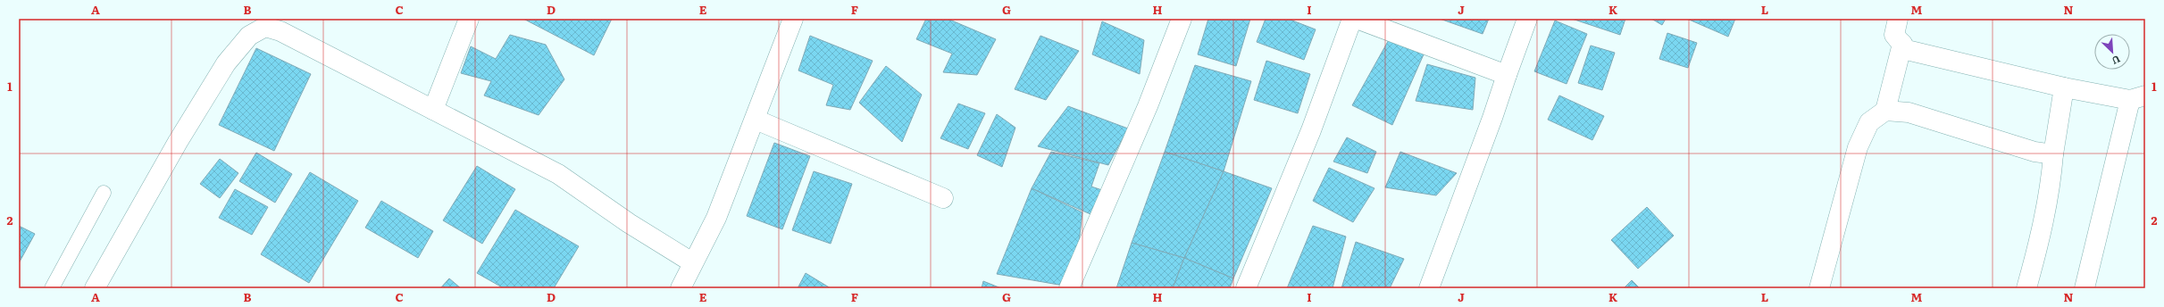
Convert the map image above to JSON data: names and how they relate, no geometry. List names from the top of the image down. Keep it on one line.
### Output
{"north":"bottom right","grid":{"columns":["A","B","C","D","E","F","G","H","I","J","K","L","M","N"],"rows":["1","2"]}}
